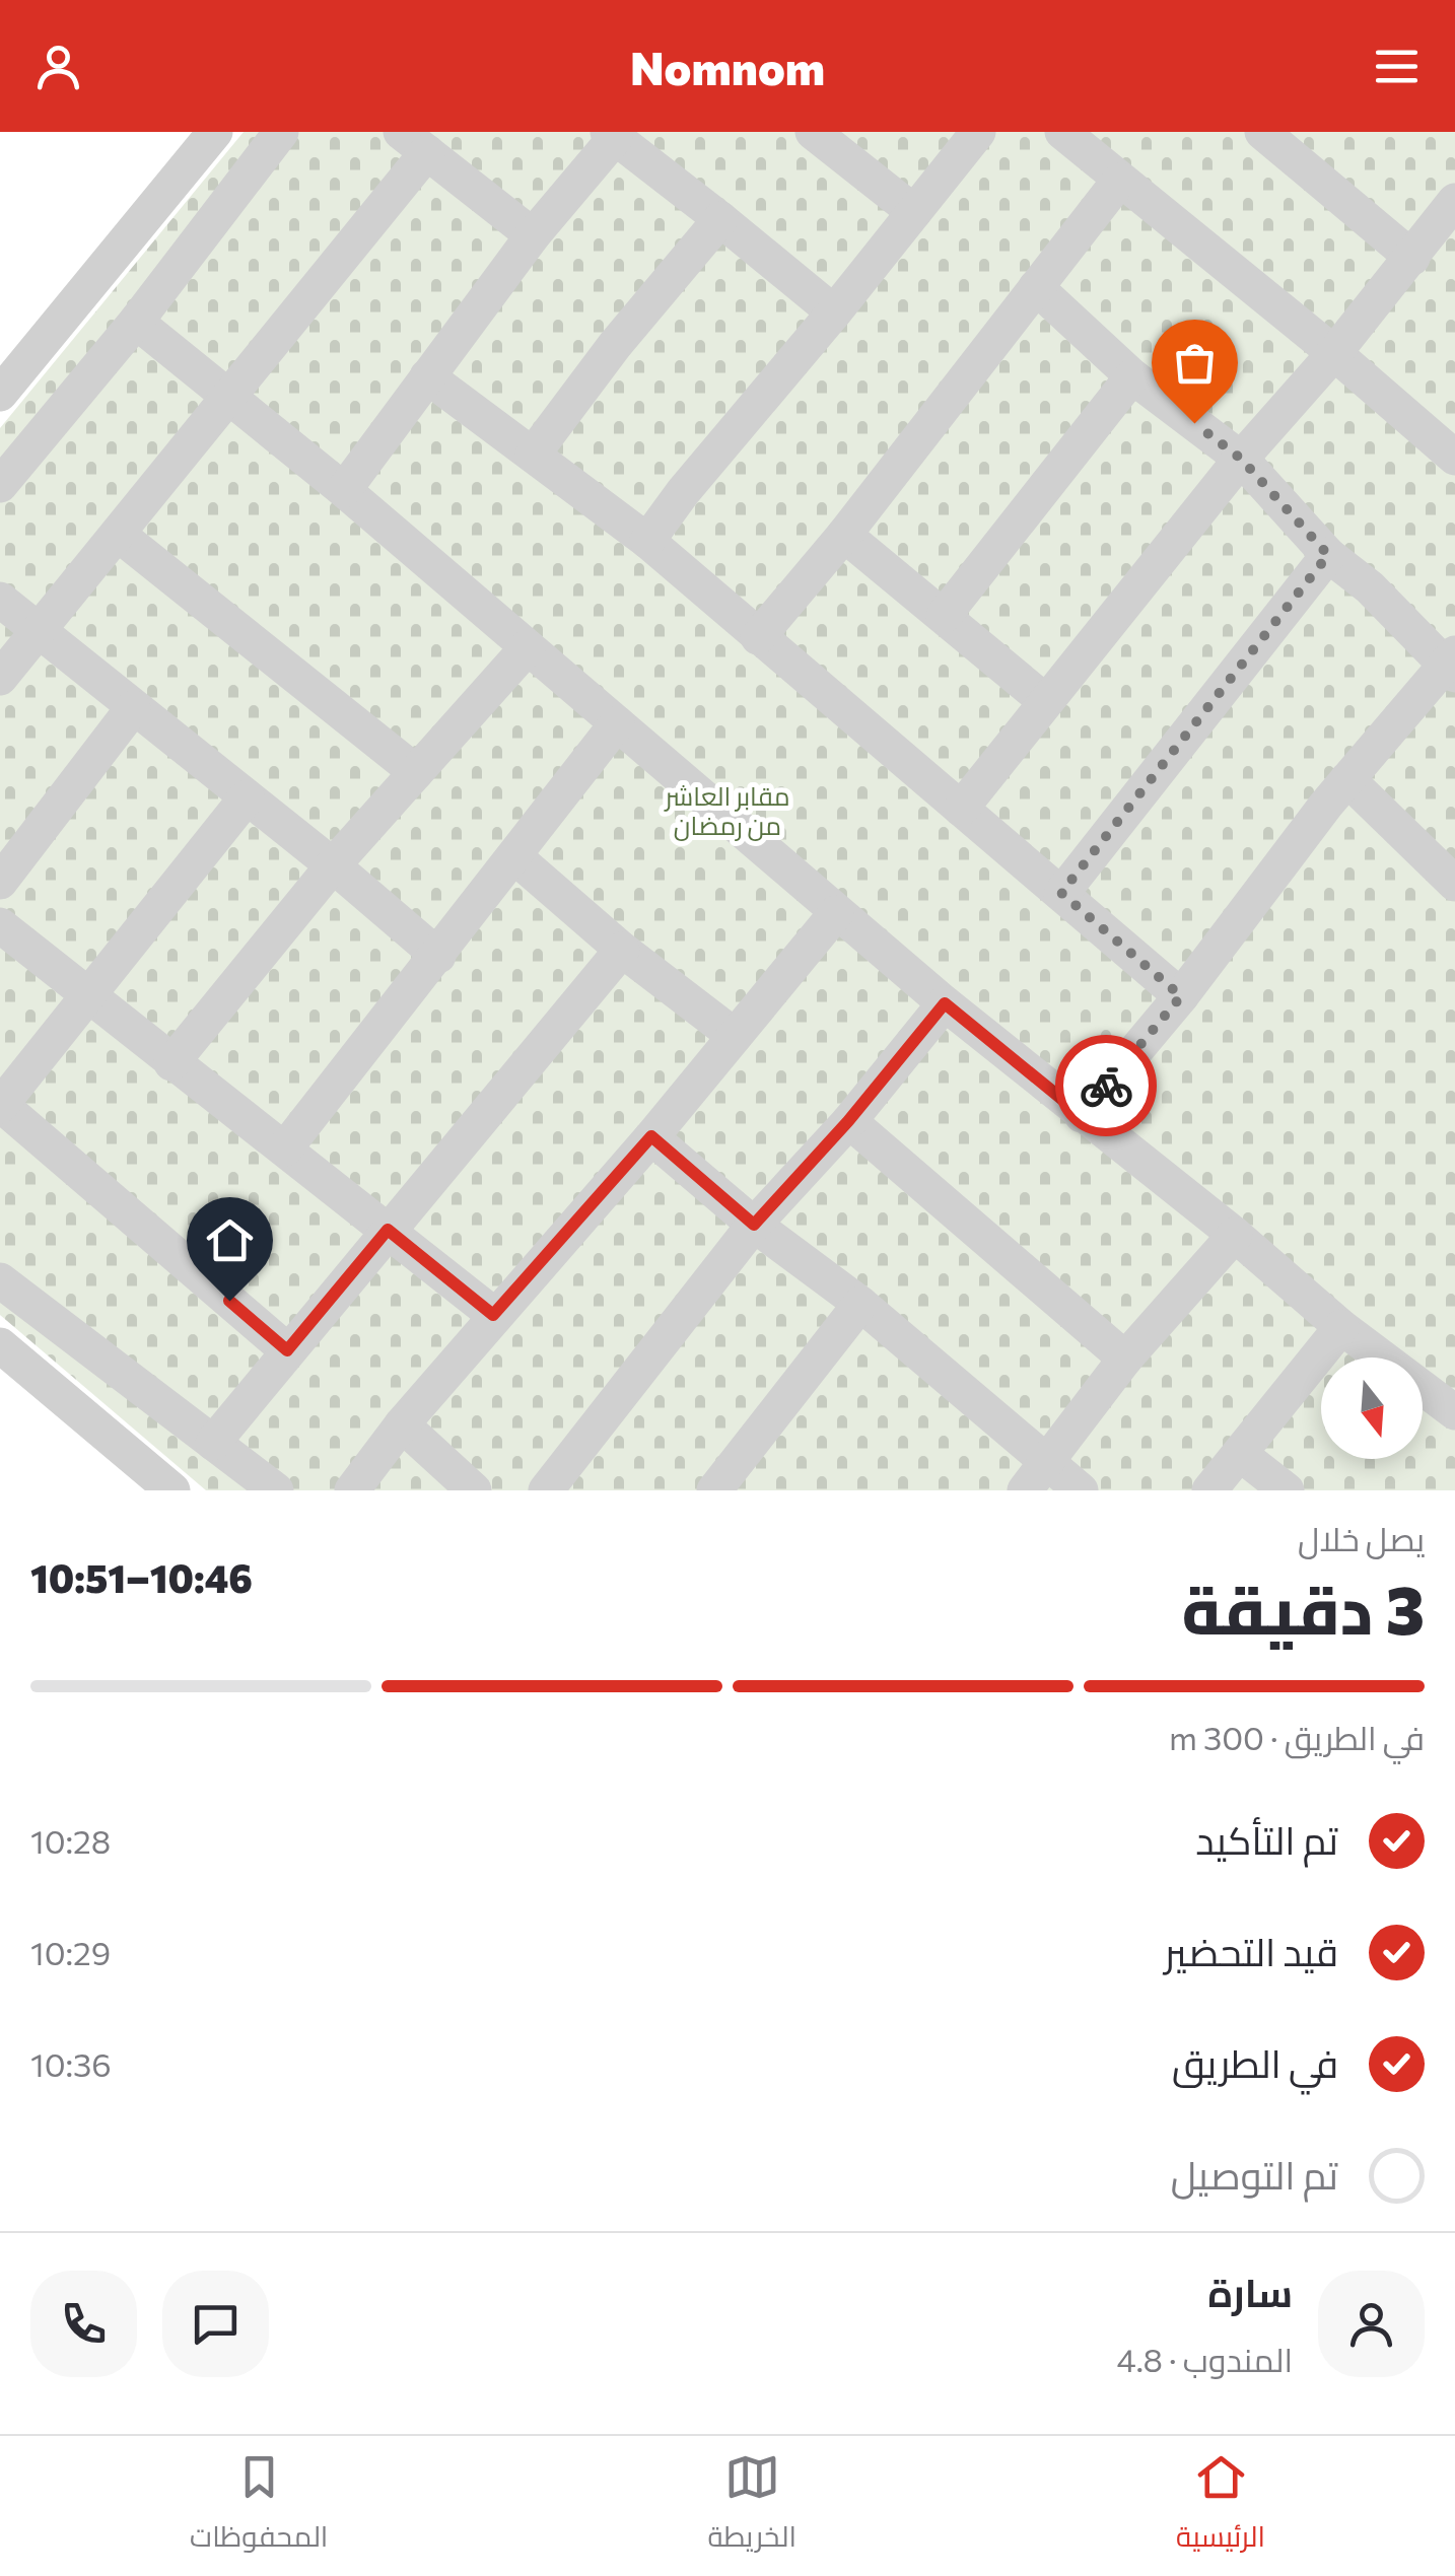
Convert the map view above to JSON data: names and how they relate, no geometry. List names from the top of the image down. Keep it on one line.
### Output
{"parks":["مقابر العاشر من رمضان"],"north":"bottom","page":{"header":"Nomnom","heading":["3 دقيقة","يصل خلال","10:46–10:51"],"panel":["سارة","المندوب · 4.8"],"bar":"في الطريق · 300 m","list":[["تم التأكيد","10:28"],["قيد التحضير","10:29"],["في الطريق","10:36"],"تم التوصيل"],"tabs":["الرئيسية","الخريطة","المحفوظات"]}}
